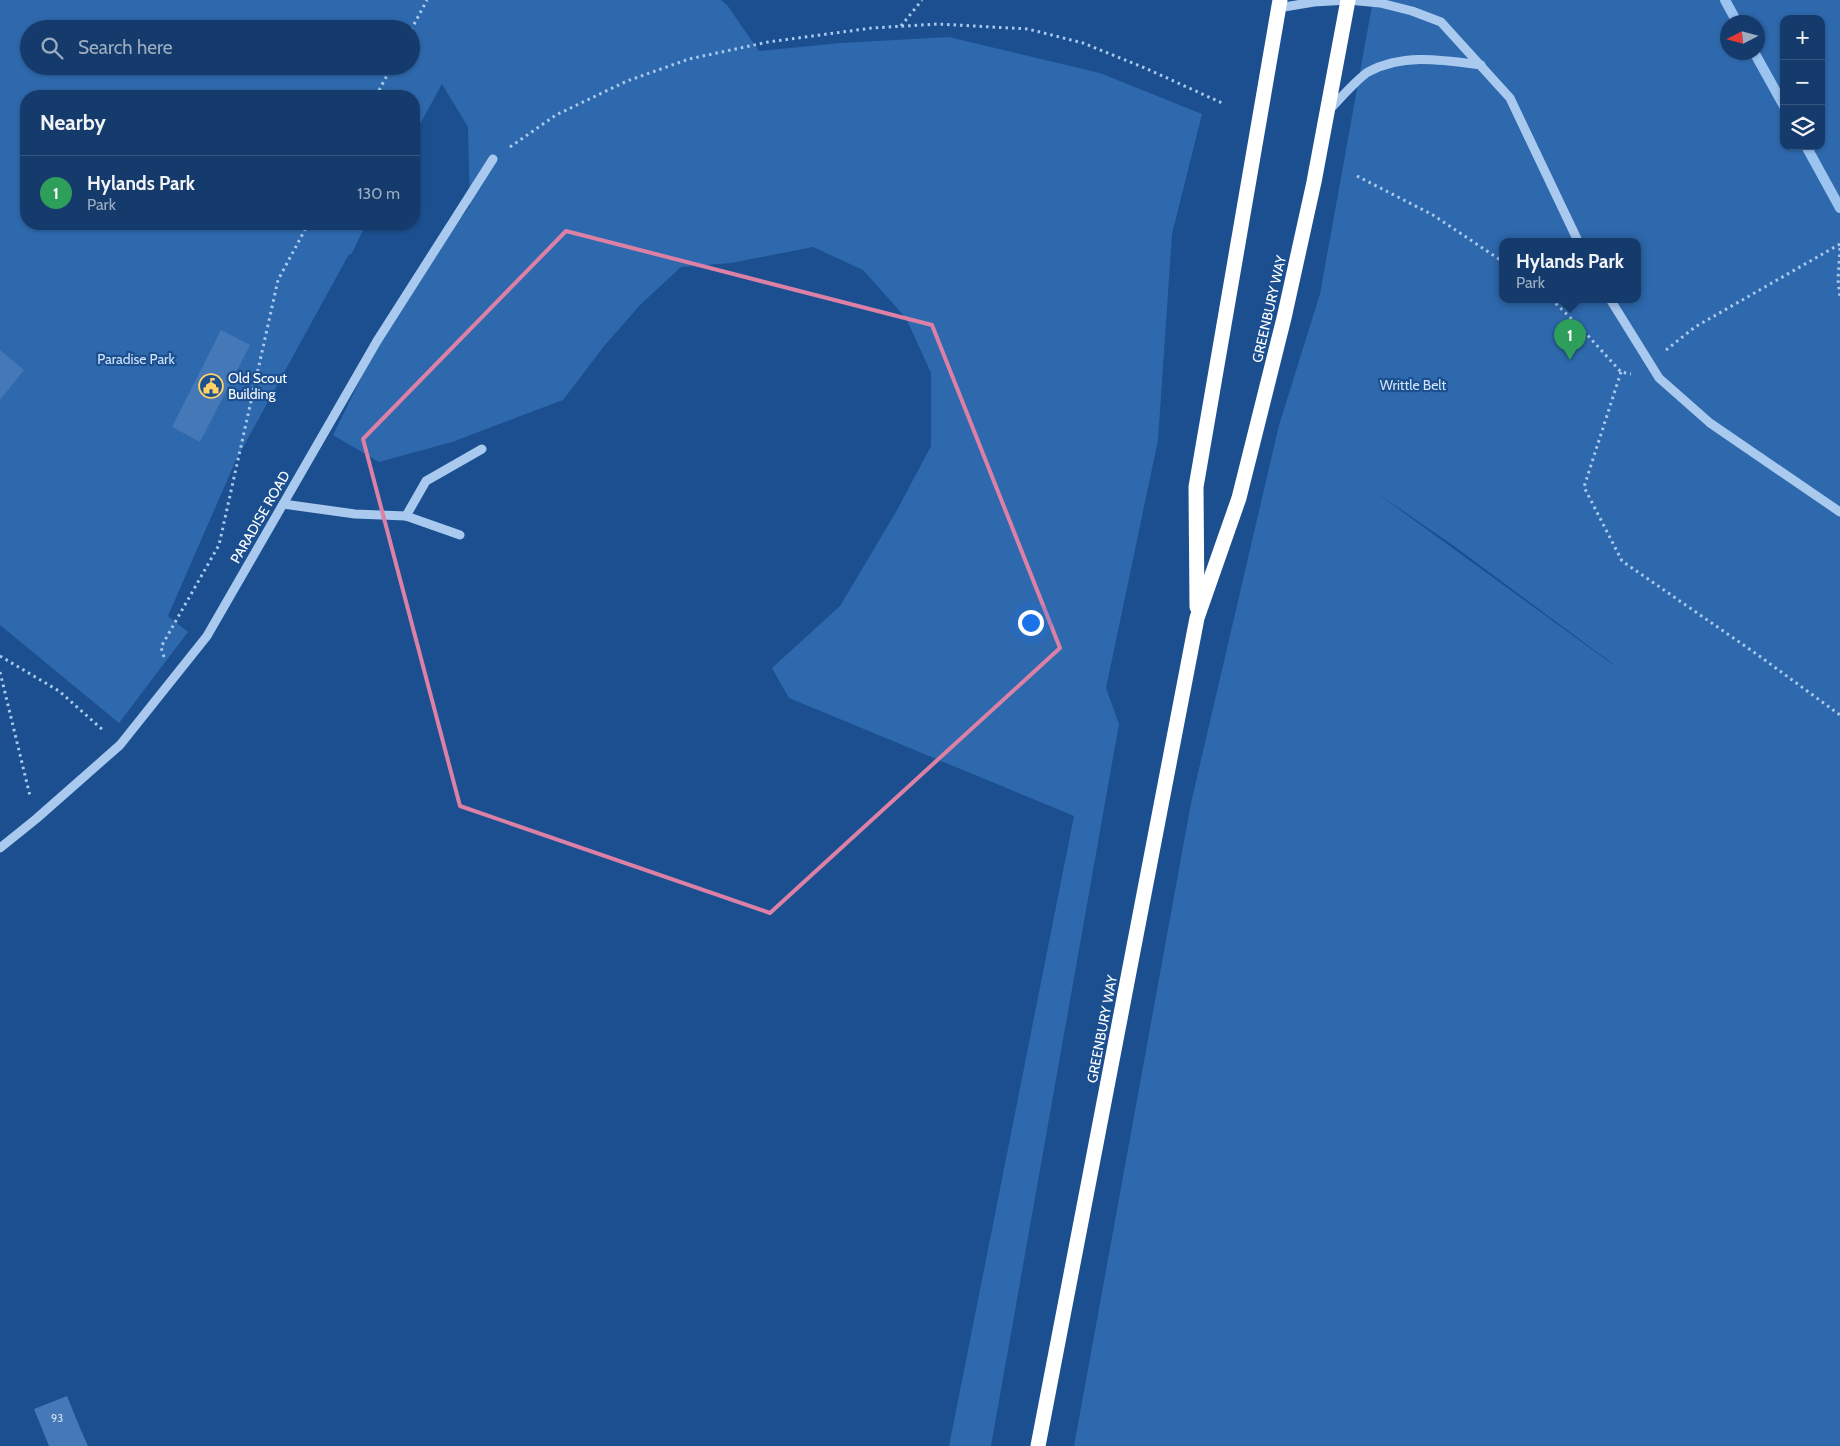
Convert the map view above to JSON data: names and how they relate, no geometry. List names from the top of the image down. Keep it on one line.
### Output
{"streets":{"highway":["GREENBURY WAY"],"street":["PARADISE ROAD"]},"parks":["Paradise Park","Writtle Belt"],"places":{"public building":["Old Scout Building"]},"house_numbers":["93"],"north":"left","page":{"map_buttons":["+","−"],"search":"Search here","heading":"Nearby","list":[{"mark":"1","name":"Hylands Park","note":"Park","value":"130 m"}],"popup":["Hylands Park","Park"],"pins":"1"}}
